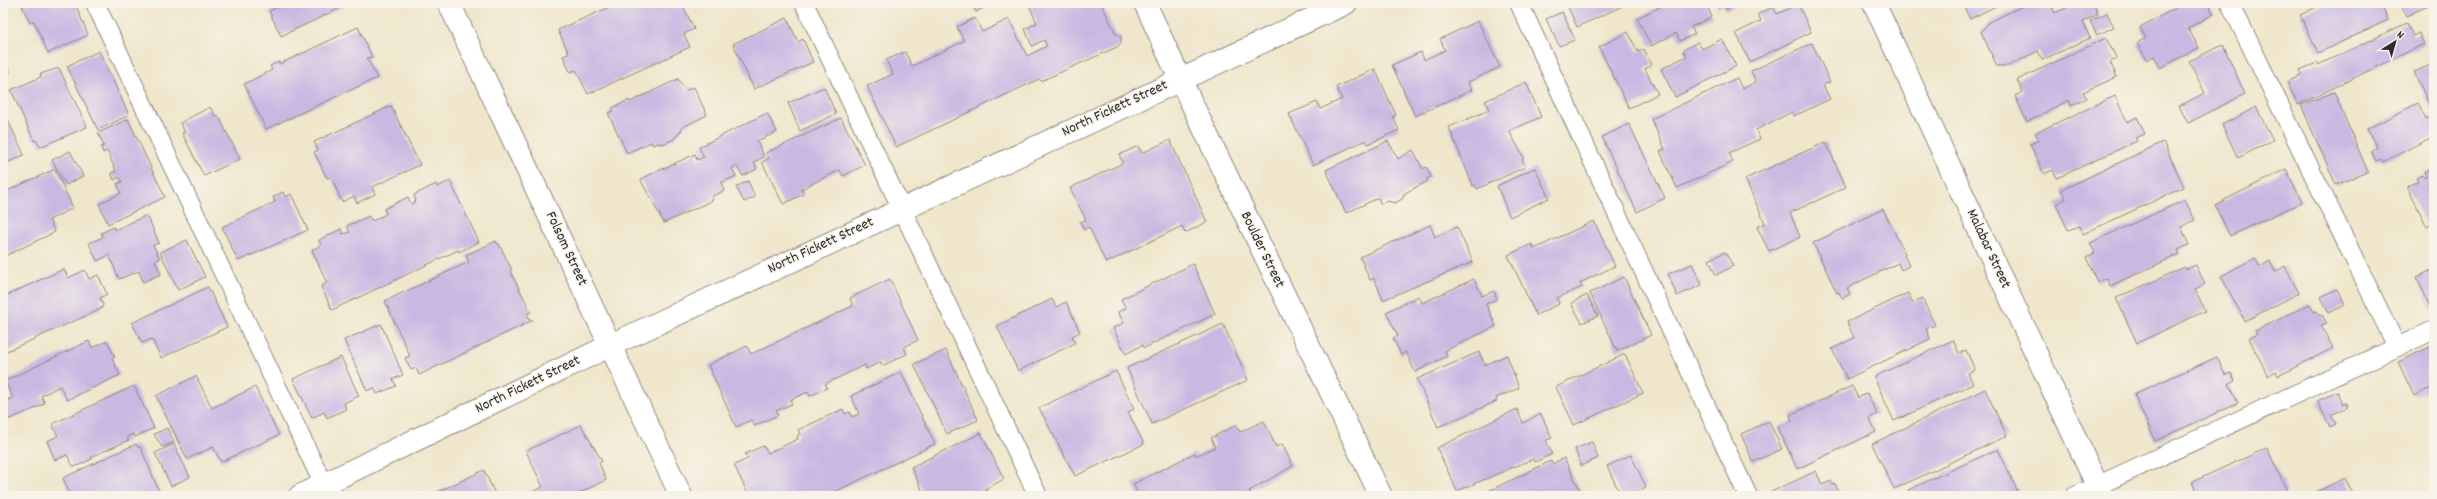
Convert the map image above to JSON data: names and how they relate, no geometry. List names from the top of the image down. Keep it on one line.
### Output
{"streets":{"street":["North Fickett Street","Folsom Street","Malabar Street","Boulder Street"]},"crossings":[["North Fickett Street","Folsom Street"],["North Fickett Street","Boulder Street"]],"north":"top right"}
